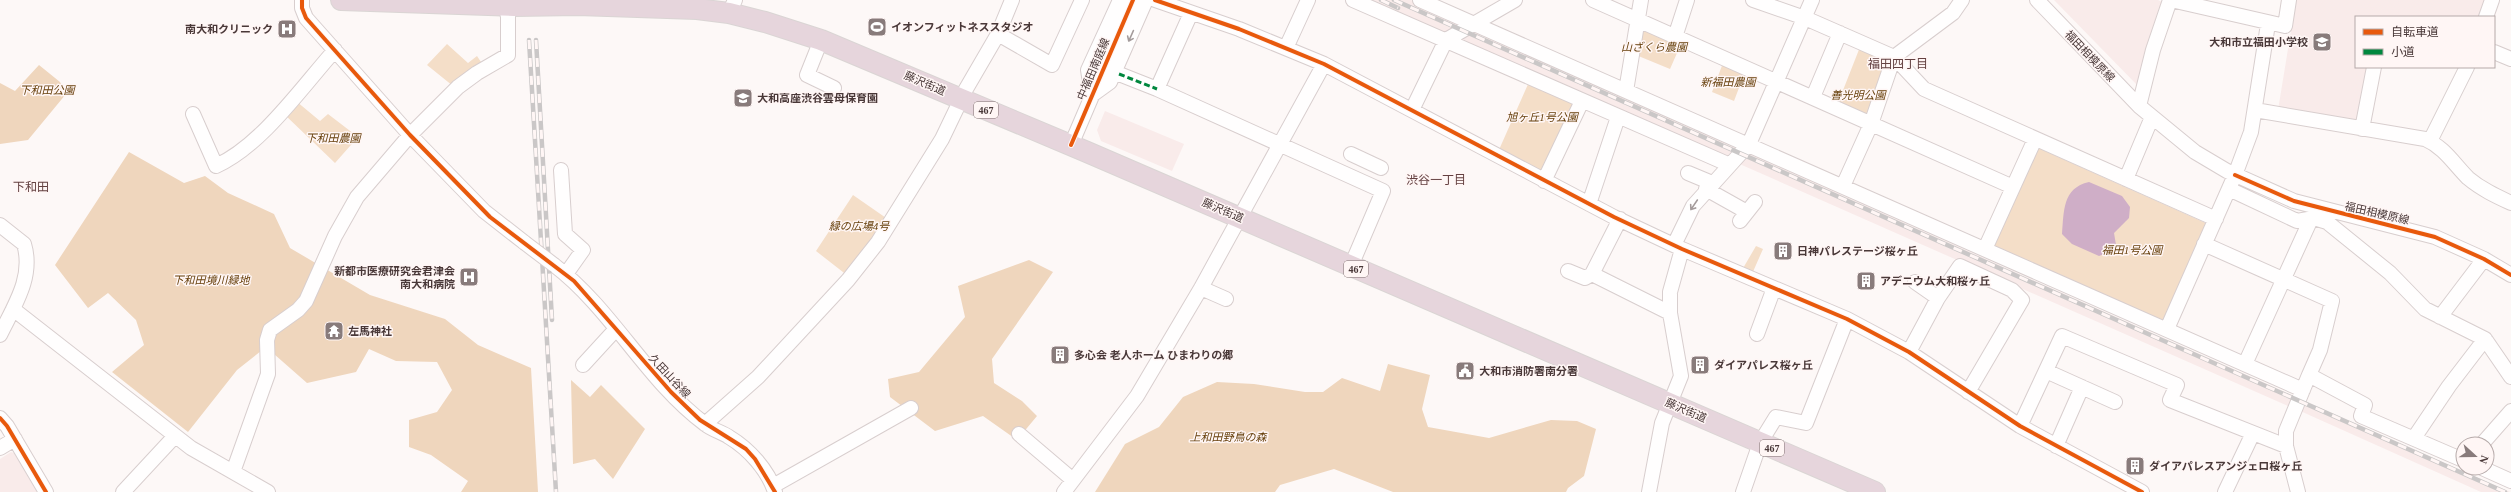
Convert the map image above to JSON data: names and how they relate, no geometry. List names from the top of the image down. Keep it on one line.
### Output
{"streets":{"highway":["藤沢街道","467"],"street":["福田相模原線","中福田南庭線","久田山谷線"]},"crossings":[["中福田南庭線","藤沢街道"]],"districts":["福田四丁目","渋谷一丁目","下和田"],"parks":["山ざくら農園","新福田農園","下和田公園","善光明公園","旭ヶ丘1号公園","下和田農園","緑の広場4号","福田1号公園","下和田境川緑地","上和田野鳥の森"],"places":{"sports":["イオンフィットネススタジオ"],"hospital":["南大和クリニック","新都市医療研究会君津会 南大和病院"],"school or university":["大和市立福田小学校","大和高座渋谷雲母保育園"],"building":["日神パレステージ桜ヶ丘","アデニウム大和桜ヶ丘","多心会 老人ホーム ひまわりの郷","ダイアパレス桜ヶ丘","ダイアパレスアンジェロ桜ヶ丘"],"temple":["左馬神社"],"public building":["大和市消防署南分署"]},"legend":["自転車道","小道"],"north":"right"}
